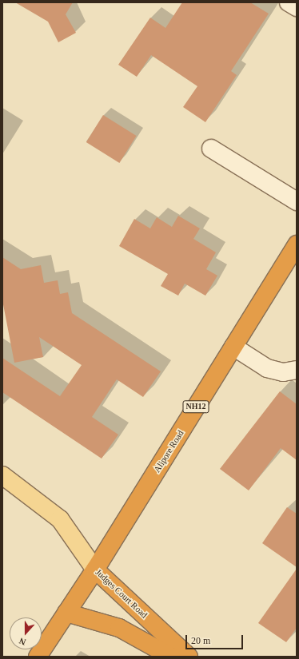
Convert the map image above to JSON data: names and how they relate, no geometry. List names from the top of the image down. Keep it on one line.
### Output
{"streets":{"highway":["NH12","Alipore Road","Judges Court Road"]},"crossings":[["Alipore Road","Judges Court Road"]],"scale_bar":"20 m","north":"bottom"}
